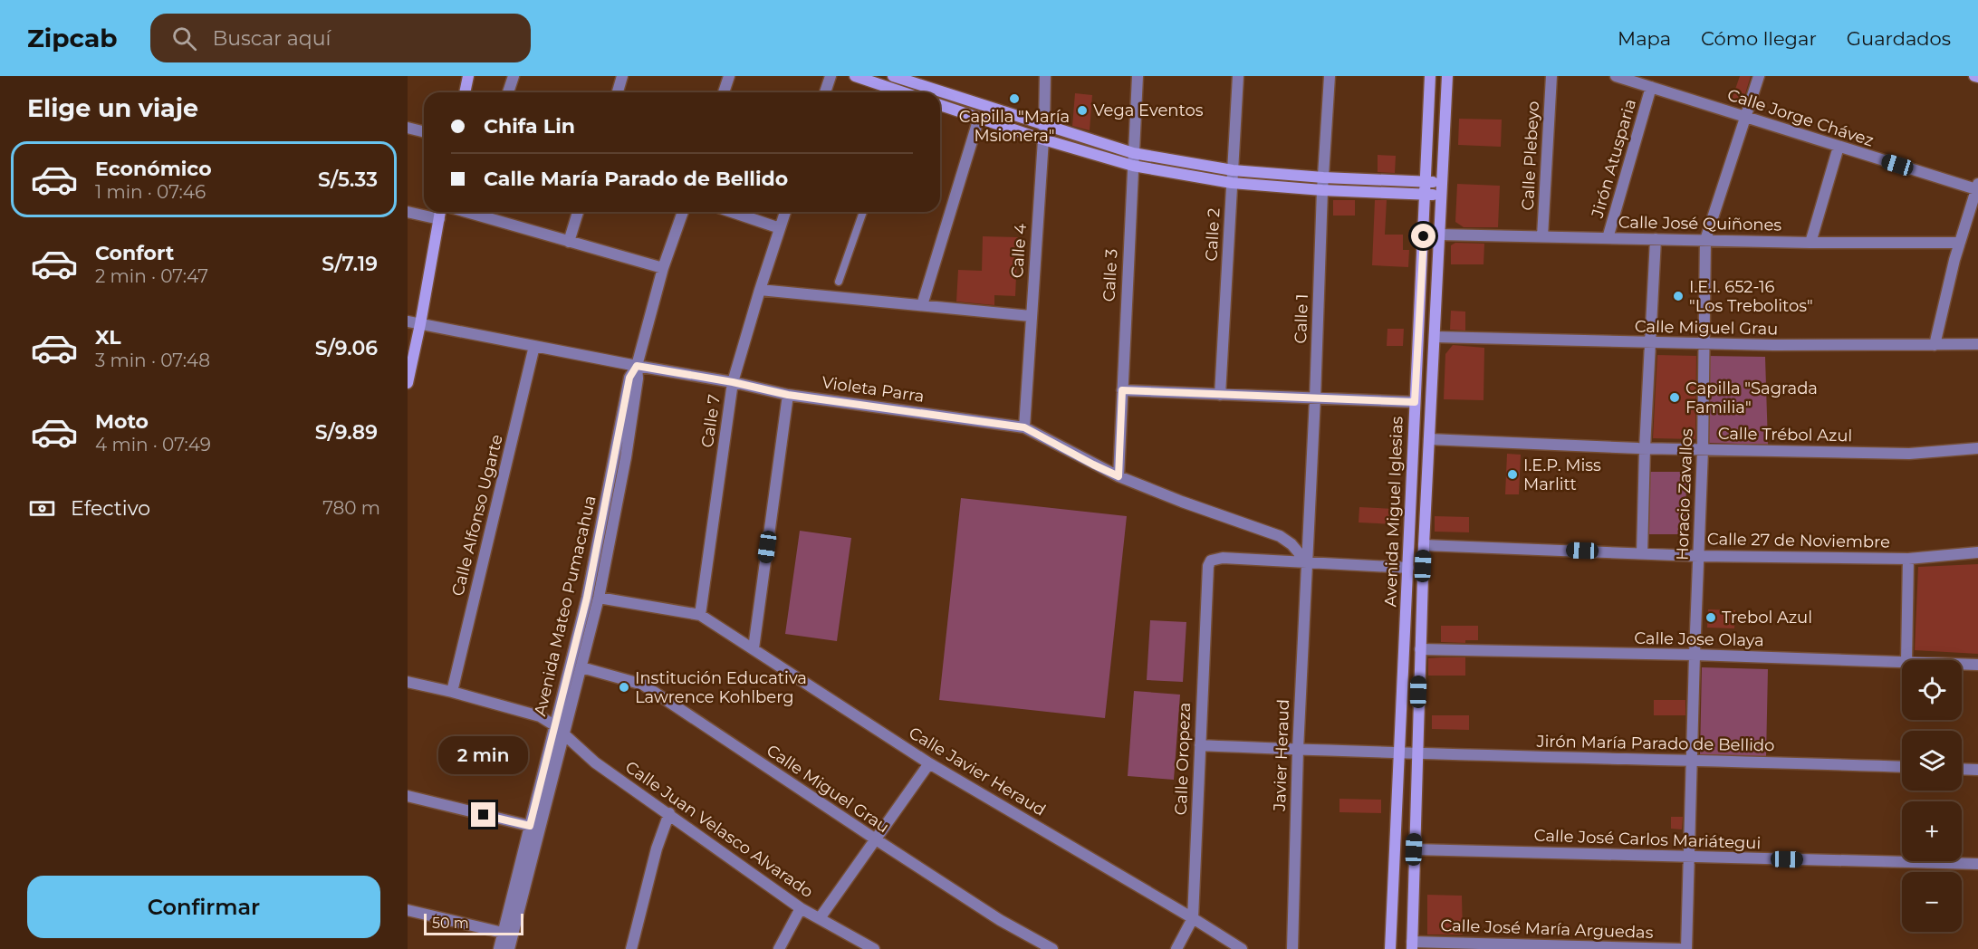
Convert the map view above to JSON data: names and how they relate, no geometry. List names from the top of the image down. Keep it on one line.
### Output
{"streets":{"main road":["Avenida Miguel Iglesias"],"street":["Calle Jorge Chávez","Calle Plebeyo","Jirón Atusparia","Calle José Quiñones","Calle 2","Calle 4","Calle 3","Calle 1","Calle Miguel Grau","Violeta Parra","Calle 7","Calle Trébol Azul","Horacio Zavallos","Calle Alfonso Ugarte","Calle 27 de Noviembre","Avenida Mateo Pumacahua","Calle Jose Olaya","Jirón María Parado de Bellido","Javier Heraud","Calle Oropeza","Calle Javier Heraud","Calle Juan Velasco Alvarado","Calle José Carlos Mariátegui","Calle José María Arguedas"]},"crossings":[["Calle Jorge Chávez","Jirón Atusparia"],["Calle Jorge Chávez","Horacio Zavallos"],["Calle Plebeyo","Calle José Quiñones"],["Jirón Atusparia","Calle José Quiñones"],["Calle José Quiñones","Horacio Zavallos"],["Calle José Quiñones","Avenida Miguel Iglesias"],["Calle 4","Violeta Parra"],["Calle 3","Violeta Parra"],["Calle 1","Violeta Parra"],["Calle 1","Javier Heraud"],["Calle 1","Calle Oropeza"],["Calle Miguel Grau","Horacio Zavallos"],["Calle Miguel Grau","Avenida Miguel Iglesias"],["Calle Miguel Grau","Avenida Mateo Pumacahua"],["Violeta Parra","Calle 7"],["Violeta Parra","Calle Alfonso Ugarte"],["Violeta Parra","Avenida Mateo Pumacahua"],["Violeta Parra","Javier Heraud"],["Violeta Parra","Calle Oropeza"],["Calle 7","Calle Javier Heraud"],["Calle Trébol Azul","Horacio Zavallos"],["Calle Trébol Azul","Avenida Miguel Iglesias"],["Horacio Zavallos","Calle 27 de Noviembre"],["Horacio Zavallos","Calle Jose Olaya"],["Horacio Zavallos","Jirón María Parado de Bellido"],["Horacio Zavallos","Calle José Carlos Mariátegui"],["Avenida Miguel Iglesias","Calle 27 de Noviembre"],["Avenida Miguel Iglesias","Calle Jose Olaya"],["Avenida Miguel Iglesias","Jirón María Parado de Bellido"],["Avenida Miguel Iglesias","Calle José Carlos Mariátegui"],["Avenida Miguel Iglesias","Calle José María Arguedas"],["Avenida Mateo Pumacahua","Calle Juan Velasco Alvarado"],["Jirón María Parado de Bellido","Javier Heraud"],["Jirón María Parado de Bellido","Calle Oropeza"],["Javier Heraud","Calle Oropeza"],["Calle Oropeza","Calle Javier Heraud"]],"places":["Capilla \"María Msionera\"","Vega Eventos","I.E.I. 652-16 \"Los Trebolitos\"","Capilla \"Sagrada Familia\"","I.E.P. Miss Marlitt","Trebol Azul","Institución Educativa Lawrence Kohlberg"],"scale_bar":"50 m","page":{"header":"Zipcab","search":"Buscar aquí","nav":["Mapa","Cómo llegar","Guardados"],"heading":"Elige un viaje","banner":["Chifa Lin","Calle María Parado de Bellido"],"list":[{"name":"Económico","note":"1 min · 07:46","value":"S/5.33"},{"name":"Confort","note":"2 min · 07:47","value":"S/7.19"},{"name":"XL","note":"3 min · 07:48","value":"S/9.06"},{"name":"Moto","note":"4 min · 07:49","value":"S/9.89"}],"pay":["Efectivo","780 m"],"map_buttons":["+","−"],"bubble":"2 min","buttons":"Confirmar","scale":"50 m"}}
